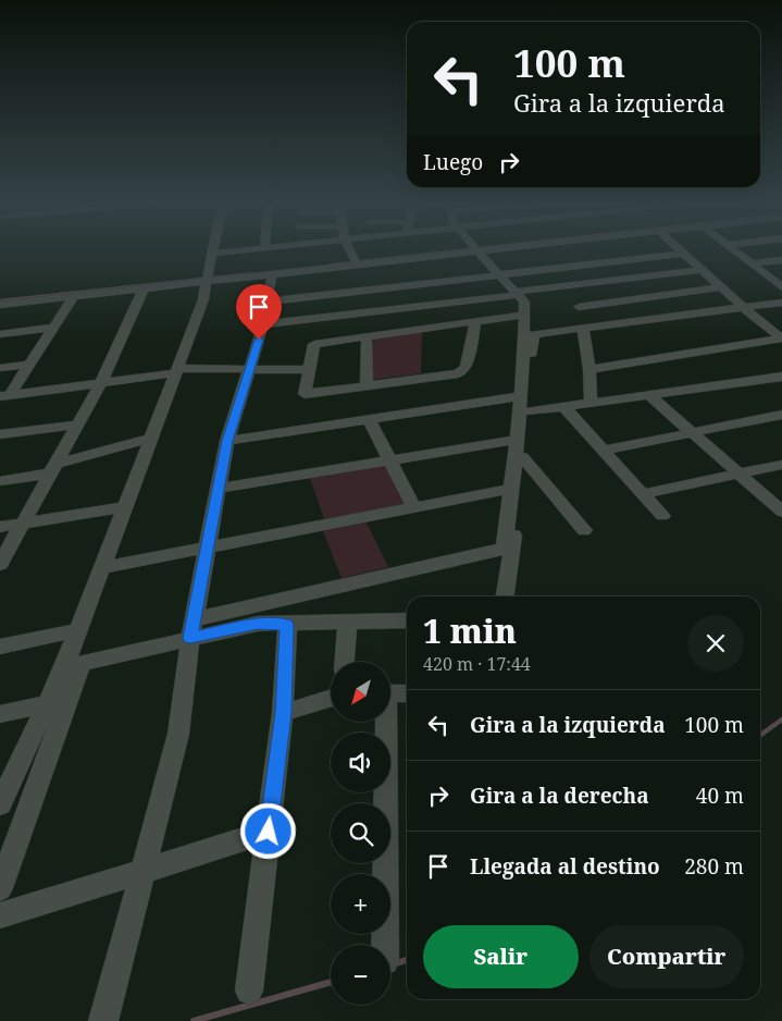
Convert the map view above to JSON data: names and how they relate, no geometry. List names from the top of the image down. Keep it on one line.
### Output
{"north":"bottom left","page":{"turn":["100 m","Gira a la izquierda"],"then":"Luego","heading":["1 min","420 m · 17:44"],"map_buttons":["+","−"],"list":[{"name":"Gira a la izquierda","value":"100 m"},{"name":"Gira a la derecha","value":"40 m"},{"name":"Llegada al destino","value":"280 m"}],"buttons":["Salir","Compartir"]}}
